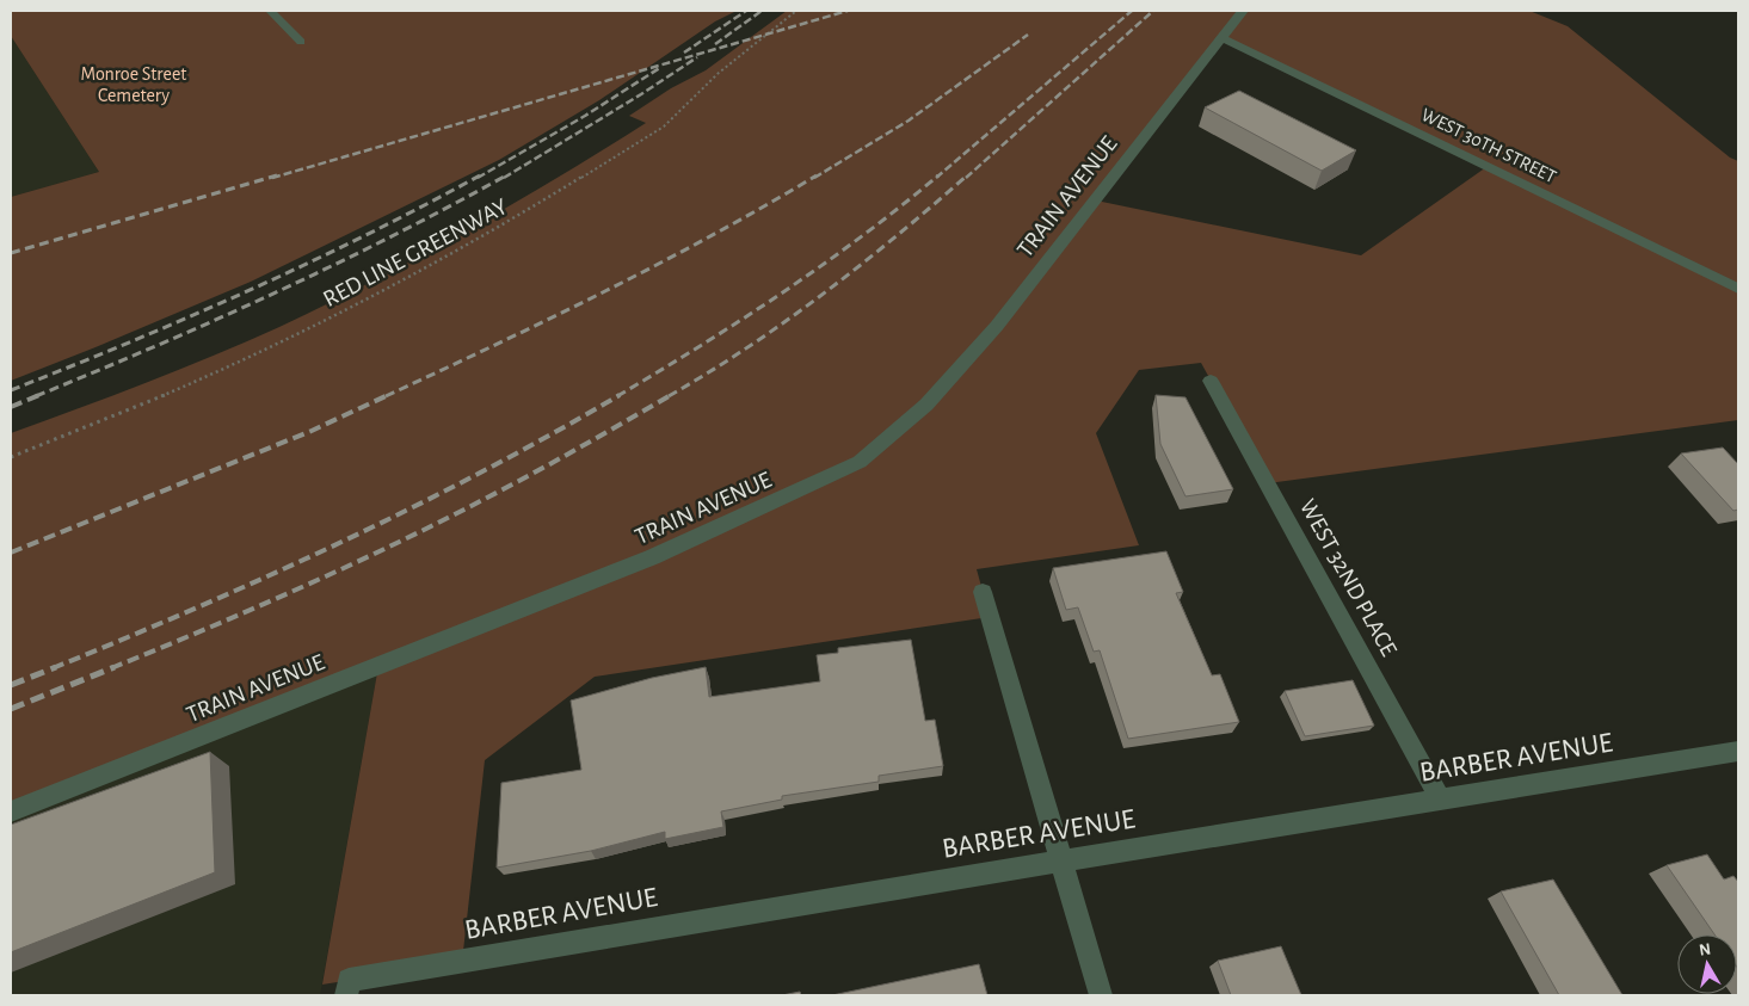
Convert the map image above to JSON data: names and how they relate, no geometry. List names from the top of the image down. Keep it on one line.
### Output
{"streets":{"street":["WEST 30TH STREET","TRAIN AVENUE","WEST 32ND PLACE","BARBER AVENUE"],"path":["RED LINE GREENWAY"]},"crossings":[["WEST 30TH STREET","TRAIN AVENUE"],["WEST 32ND PLACE","BARBER AVENUE"]],"parks":["Monroe Street Cemetery"],"north":"top"}
